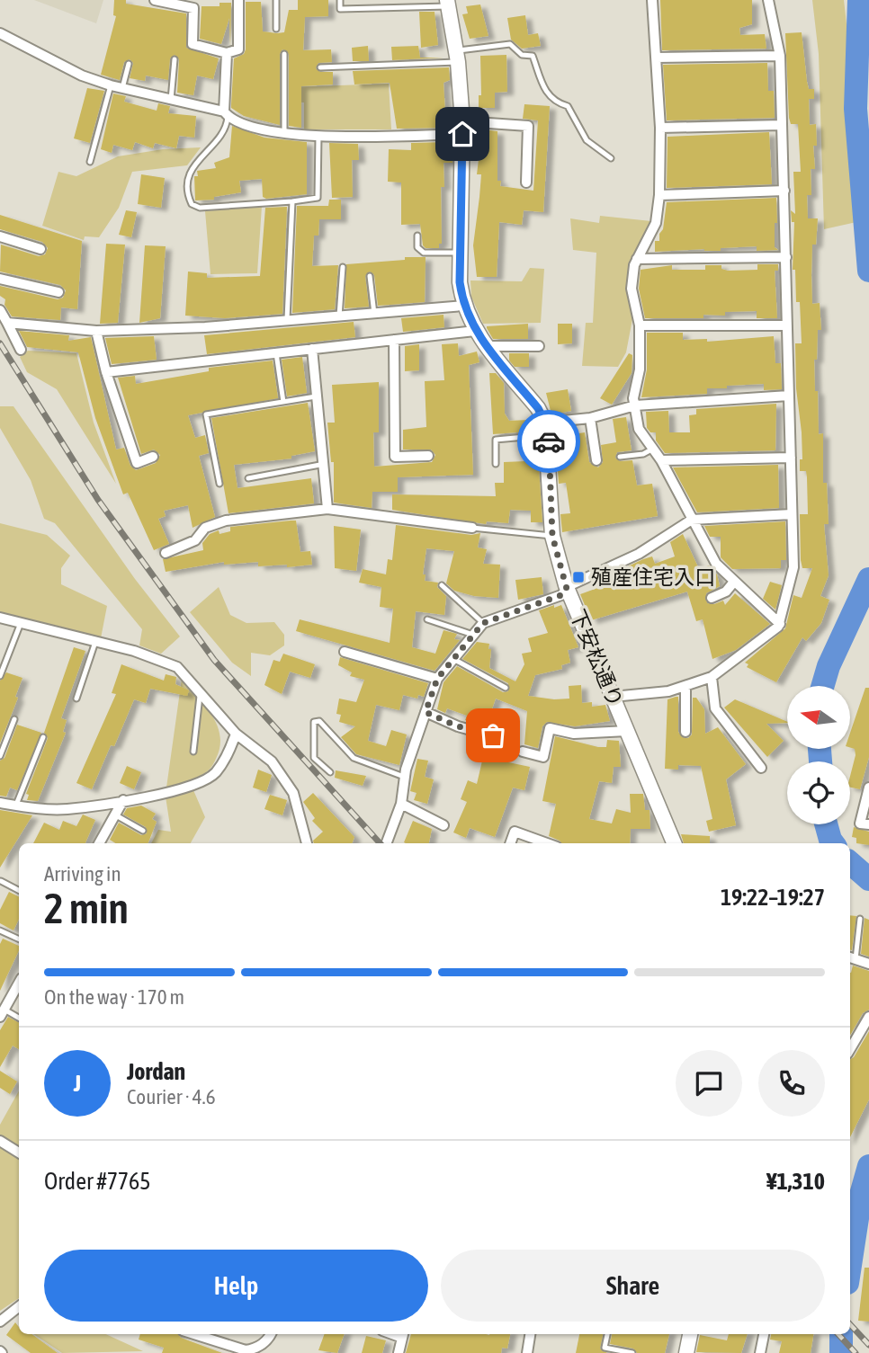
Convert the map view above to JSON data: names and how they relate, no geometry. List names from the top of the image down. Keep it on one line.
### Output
{"streets":{"street":["下安松通り"]},"places":{"transit":["殖産住宅入口"]},"north":"left","page":{"heading":["2 min","Arriving in","19:22–19:27"],"panel":["Jordan","Courier · 4.6","Order #7765","¥1,310"],"bar":"On the way · 170 m","round":"J","buttons":["Help","Share"]}}
